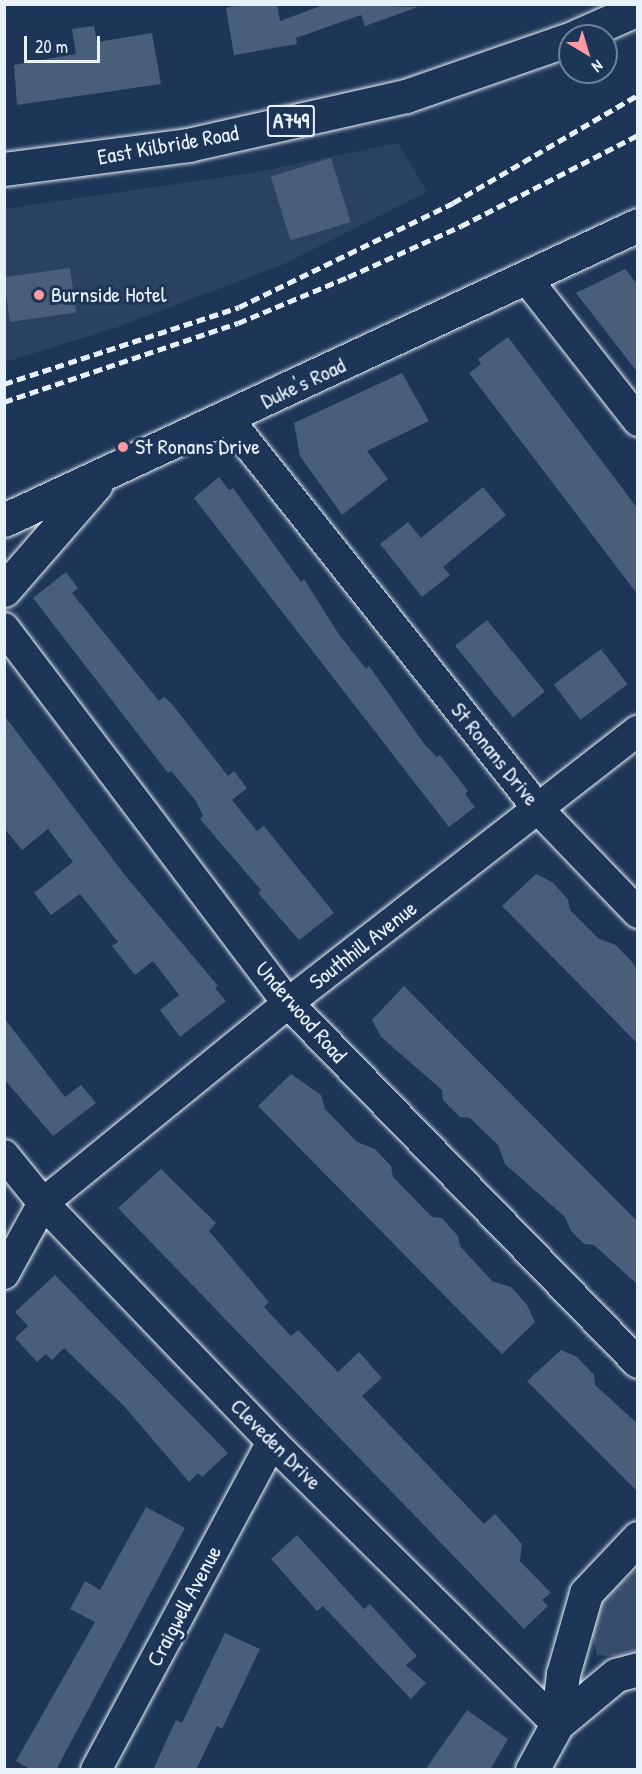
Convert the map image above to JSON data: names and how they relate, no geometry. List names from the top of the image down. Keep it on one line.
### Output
{"streets":{"main road":["A749","East Kilbride Road","Duke's Road"],"street":["St Ronans Drive","Southhill Avenue","Underwood Road","Cleveden Drive","Craigwell Avenue"]},"crossings":[["Duke's Road","St Ronans Drive"],["St Ronans Drive","Southhill Avenue"],["Southhill Avenue","Underwood Road"],["Southhill Avenue","Cleveden Drive"],["Cleveden Drive","Craigwell Avenue"]],"places":["Burnside Hotel","St Ronans Drive"],"scale_bar":"20 m","north":"bottom right"}
